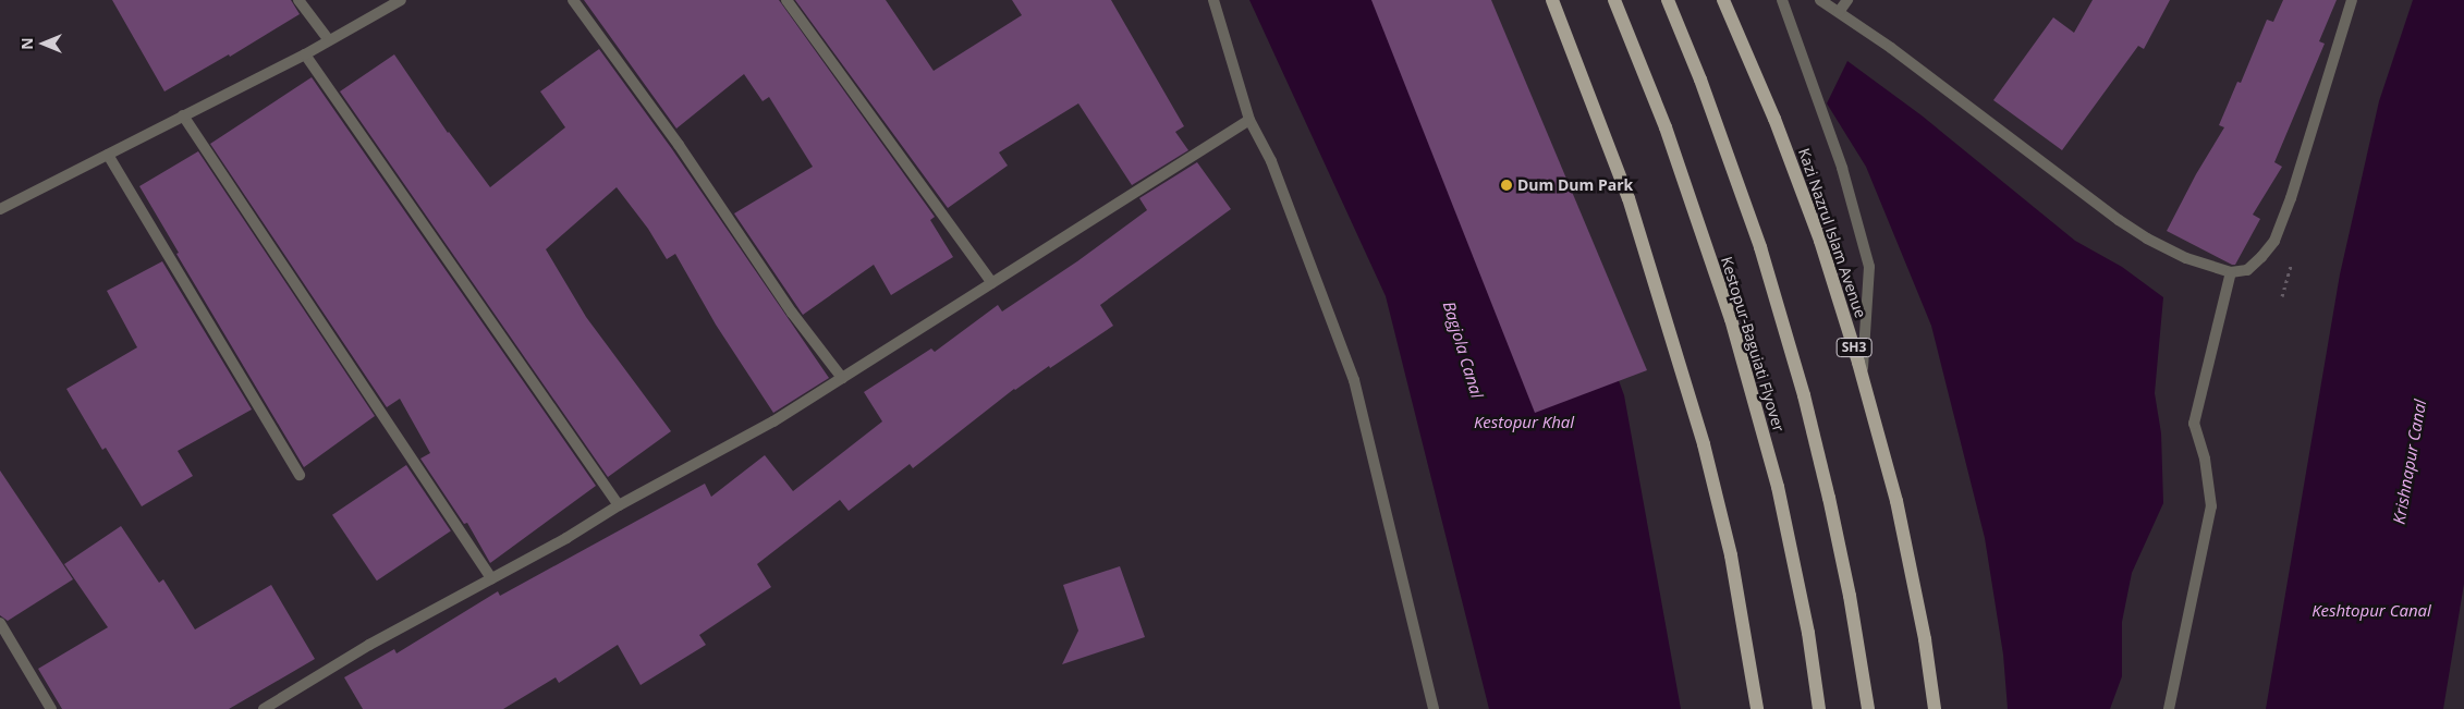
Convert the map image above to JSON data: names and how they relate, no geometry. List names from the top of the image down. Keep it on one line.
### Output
{"streets":{"main road":["Kazi Nazrul Islam Avenue","Kestopur-Baguiati Flyover","SH3"]},"water":["Bagjola Canal","Kestopur Khal","Krishnapur Canal","Keshtopur Canal"],"places":["Dum Dum Park"],"north":"left"}
